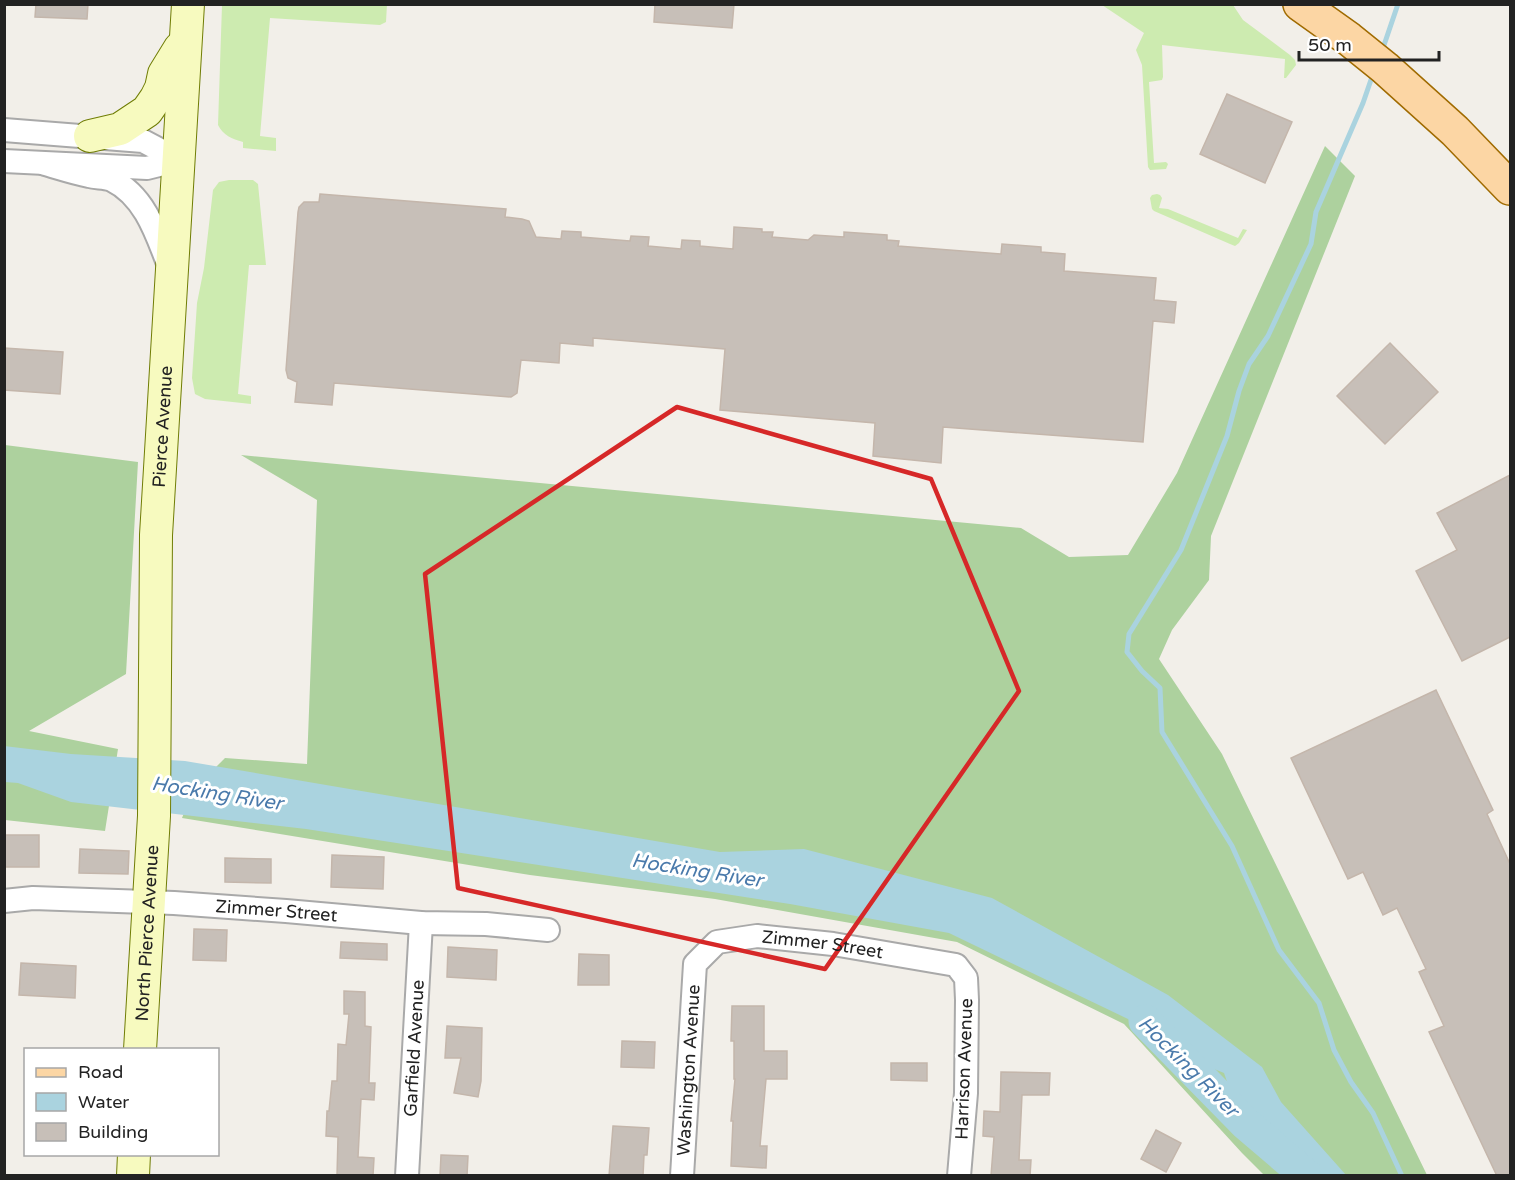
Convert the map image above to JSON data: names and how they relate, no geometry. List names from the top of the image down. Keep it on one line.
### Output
{"streets":{"street":["Pierce Avenue","Zimmer Street","North Pierce Avenue","Garfield Avenue","Harrison Avenue","Washington Avenue"]},"crossings":[["Pierce Avenue","North Pierce Avenue"],["Zimmer Street","North Pierce Avenue"],["Zimmer Street","Garfield Avenue"],["Zimmer Street","Harrison Avenue"],["Zimmer Street","Washington Avenue"]],"water":["Hocking River"],"legend":["Road","Water","Building"],"scale_bar":"50 m"}
